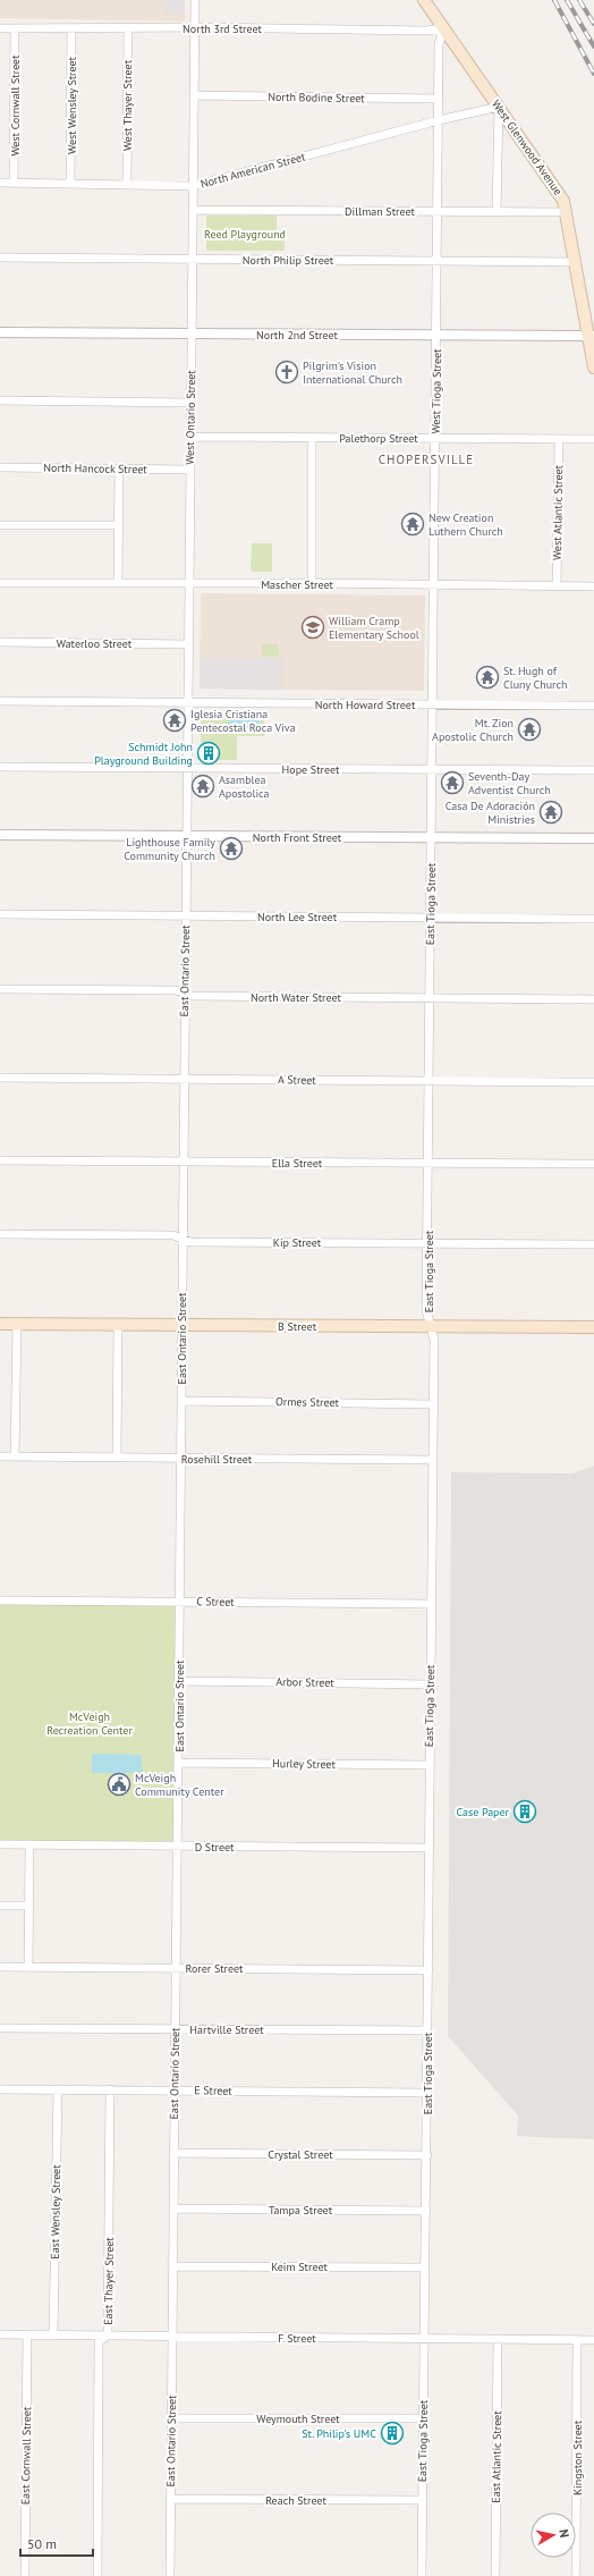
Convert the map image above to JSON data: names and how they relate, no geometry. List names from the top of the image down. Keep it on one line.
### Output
{"streets":{"main road":["West Glenwood Avenue","B Street"],"street":["North 3rd Street","North Bodine Street","West Cornwall Street","West Wensley Street","West Thayer Street","North American Street","Dillman Street","North Philip Street","North 2nd Street","West Tioga Street","West Ontario Street","Palethorp Street","North Hancock Street","West Atlantic Street","Mascher Street","Waterloo Street","North Howard Street","Hope Street","North Front Street","East Tioga Street","North Lee Street","East Ontario Street","North Water Street","A Street","Ella Street","Kip Street","Ormes Street","Rosehill Street","C Street","Arbor Street","Hurley Street","D Street","Rorer Street","Hartville Street","E Street","Crystal Street","Tampa Street","East Wensley Street","Keim Street","East Thayer Street","F Street","Weymouth Street","East Cornwall Street","East Atlantic Street","Kingston Street","Reach Street"]},"crossings":[["North 3rd Street","West Cornwall Street"],["North 3rd Street","West Wensley Street"],["North 3rd Street","West Thayer Street"],["North 3rd Street","West Glenwood Avenue"],["North 3rd Street","West Tioga Street"],["North 3rd Street","West Ontario Street"],["North Bodine Street","West Tioga Street"],["North Bodine Street","West Ontario Street"],["West Cornwall Street","North American Street"],["West Wensley Street","North American Street"],["West Thayer Street","North American Street"],["West Glenwood Avenue","North American Street"],["West Glenwood Avenue","Dillman Street"],["West Glenwood Avenue","North Philip Street"],["West Glenwood Avenue","North 2nd Street"],["West Glenwood Avenue","West Tioga Street"],["North American Street","West Tioga Street"],["North American Street","West Ontario Street"],["Dillman Street","West Tioga Street"],["Dillman Street","West Ontario Street"],["North Philip Street","West Tioga Street"],["North Philip Street","West Ontario Street"],["North 2nd Street","West Tioga Street"],["North 2nd Street","West Ontario Street"],["West Tioga Street","Palethorp Street"],["West Tioga Street","Mascher Street"],["West Tioga Street","North Howard Street"],["West Tioga Street","Hope Street"],["West Tioga Street","North Front Street"],["West Tioga Street","East Tioga Street"],["West Ontario Street","Palethorp Street"],["West Ontario Street","North Hancock Street"],["West Ontario Street","Mascher Street"],["West Ontario Street","Waterloo Street"],["West Ontario Street","North Howard Street"],["West Ontario Street","Hope Street"],["West Ontario Street","North Front Street"],["West Ontario Street","East Ontario Street"],["Palethorp Street","West Atlantic Street"],["West Atlantic Street","Mascher Street"],["North Front Street","East Tioga Street"],["North Front Street","East Ontario Street"],["East Tioga Street","North Lee Street"],["East Tioga Street","North Water Street"],["East Tioga Street","A Street"],["East Tioga Street","Ella Street"],["East Tioga Street","Kip Street"],["East Tioga Street","B Street"],["East Tioga Street","Ormes Street"],["East Tioga Street","Rosehill Street"],["East Tioga Street","C Street"],["East Tioga Street","Arbor Street"],["East Tioga Street","Hurley Street"],["East Tioga Street","D Street"],["East Tioga Street","Rorer Street"],["East Tioga Street","Hartville Street"],["East Tioga Street","E Street"],["East Tioga Street","Crystal Street"],["East Tioga Street","Tampa Street"],["East Tioga Street","Keim Street"],["East Tioga Street","F Street"],["East Tioga Street","Weymouth Street"],["East Tioga Street","Reach Street"],["North Lee Street","East Ontario Street"],["East Ontario Street","North Water Street"],["East Ontario Street","A Street"],["East Ontario Street","Ella Street"],["East Ontario Street","Kip Street"],["East Ontario Street","B Street"],["East Ontario Street","Ormes Street"],["East Ontario Street","Rosehill Street"],["East Ontario Street","C Street"],["East Ontario Street","Arbor Street"],["East Ontario Street","Hurley Street"],["East Ontario Street","D Street"],["East Ontario Street","Rorer Street"],["East Ontario Street","Hartville Street"],["East Ontario Street","E Street"],["East Ontario Street","Crystal Street"],["East Ontario Street","Tampa Street"],["East Ontario Street","Keim Street"],["East Ontario Street","F Street"],["East Ontario Street","Weymouth Street"],["East Ontario Street","Reach Street"],["E Street","East Wensley Street"],["E Street","East Thayer Street"],["East Wensley Street","F Street"],["East Thayer Street","F Street"],["F Street","East Cornwall Street"],["F Street","East Atlantic Street"],["F Street","Kingston Street"]],"districts":["CHOPERSVILLE"],"parks":["Reed Playground","McVeigh Recreation Center"],"places":{"church":["Pilgrim's Vision International Church"],"temple":["New Creation Luthern Church","St. Hugh of Cluny Church","Iglesia Cristiana Pentecostal Roca Viva","Mt. Zion Apostolic Church","Seventh-Day Adventist Church","Asamblea Apostolica","Casa De Adoración Ministries","Lighthouse Family Community Church"],"school or university":["William Cramp Elementary School"],"building":["Schmidt John Playground Building","Case Paper","St. Philip's UMC"],"public building":["McVeigh Community Center"]},"scale_bar":"50 m","north":"right"}
